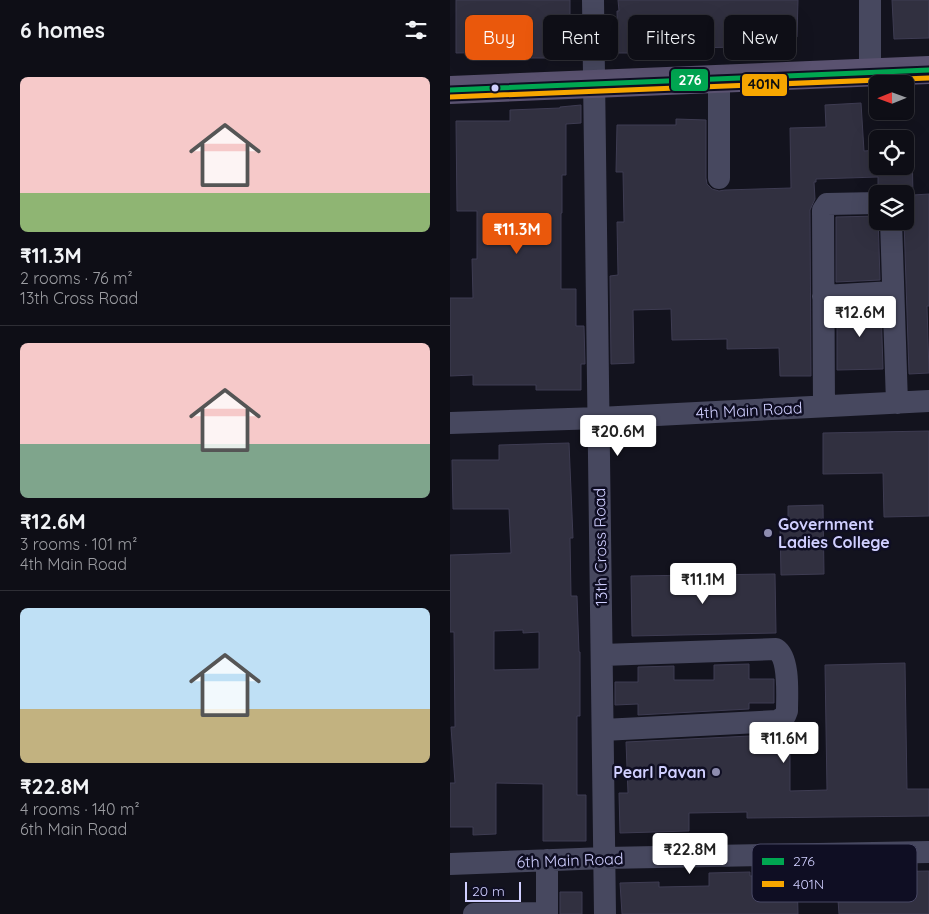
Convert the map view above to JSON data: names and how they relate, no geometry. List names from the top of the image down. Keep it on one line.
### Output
{"streets":{"street":["4th Main Road","13th Cross Road","6th Main Road"]},"crossings":[["4th Main Road","13th Cross Road"],["13th Cross Road","6th Main Road"]],"places":["Government Ladies College","Pearl Pavan"],"lines":["transit line 276","transit line 401N"],"legend":["276","401N"],"scale_bar":"20 m","north":"left","page":{"heading":"6 homes","chip":["Buy","Rent","Filters","New"],"list":[{"name":"₹11.3M","note":"2 rooms · 76 m² · 13th Cross Road"},{"name":"₹12.6M","note":"3 rooms · 101 m² · 4th Main Road"},{"name":"₹22.8M","note":"4 rooms · 140 m² · 6th Main Road"}],"price":["₹11.3M","₹12.6M","₹20.6M","₹11.1M","₹11.6M","₹22.8M"],"scale":"20 m"}}
